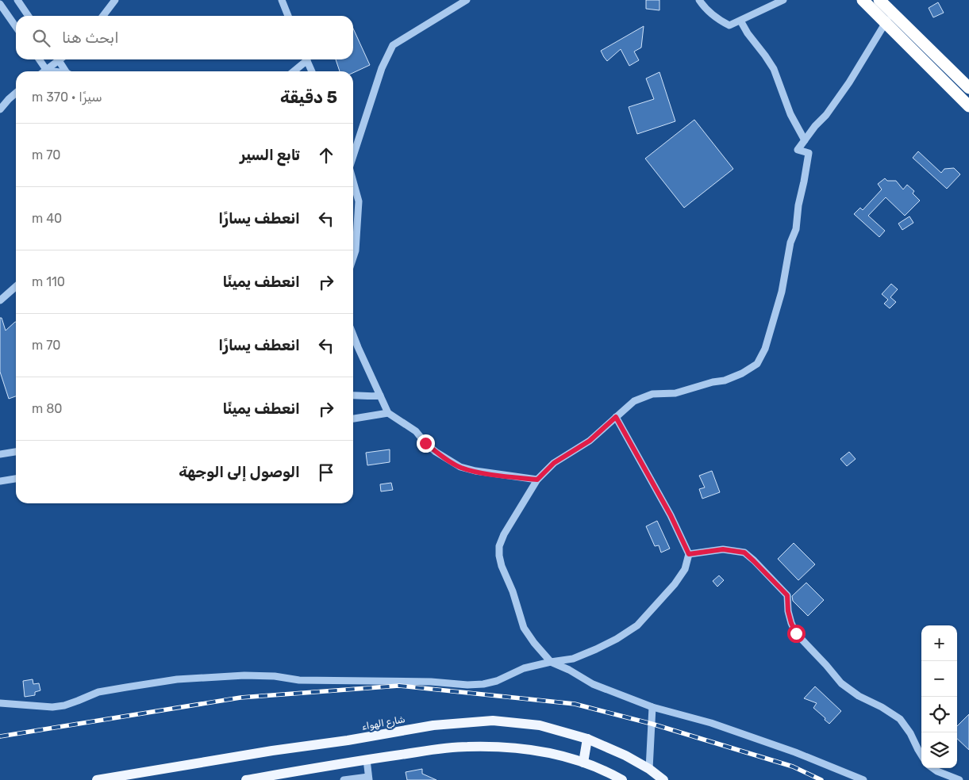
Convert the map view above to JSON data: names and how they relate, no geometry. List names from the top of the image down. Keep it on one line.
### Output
{"streets":{"main road":["شارع الهواء"]},"page":{"search":"ابحث هنا","heading":["5 دقيقة","سيرًا · 370 m"],"list":[["تابع السير","70 m"],["انعطف يسارًا","40 m"],["انعطف يمينًا","110 m"],["انعطف يسارًا","70 m"],["انعطف يمينًا","80 m"],"الوصول إلى الوجهة"],"map_buttons":["+","−"]}}
